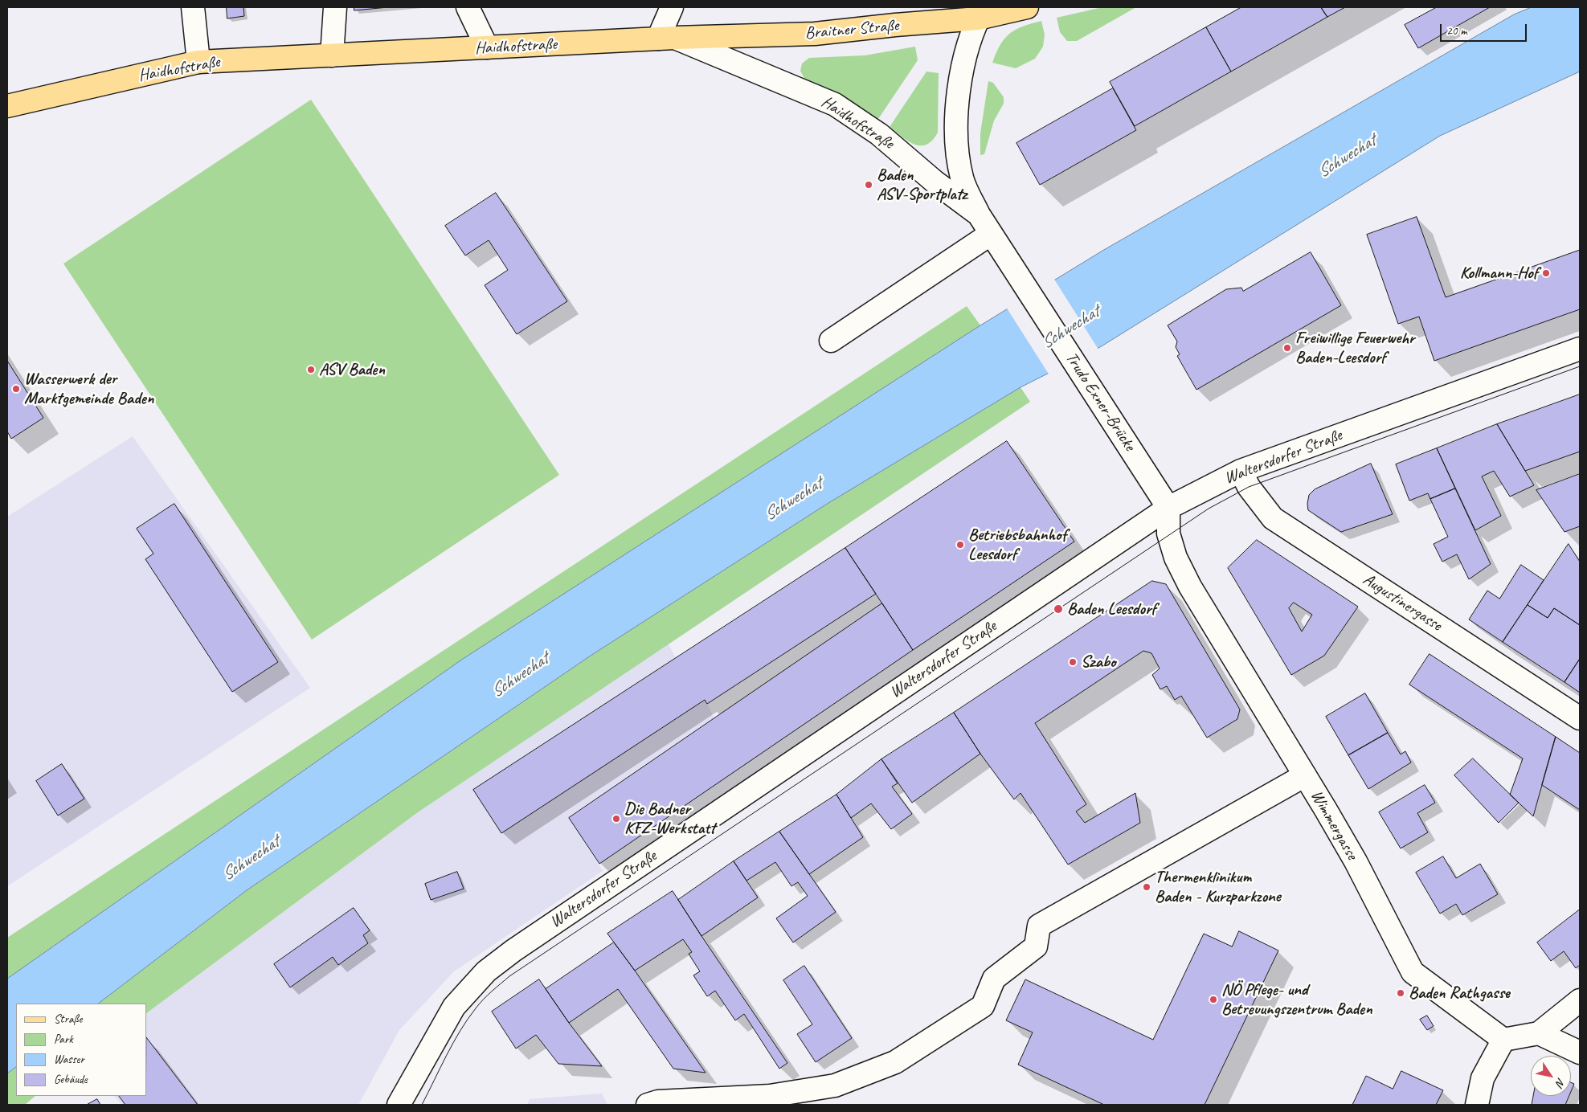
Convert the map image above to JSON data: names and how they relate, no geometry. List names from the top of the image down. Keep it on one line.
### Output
{"streets":{"main road":["Braitner Straße","Haidhofstraße"],"street":["Trudo Exner-Brücke","Waltersdorfer Straße","Augustinergasse","Wimmergasse"]},"crossings":[["Braitner Straße","Haidhofstraße"],["Haidhofstraße","Trudo Exner-Brücke"],["Trudo Exner-Brücke","Waltersdorfer Straße"],["Trudo Exner-Brücke","Wimmergasse"],["Waltersdorfer Straße","Augustinergasse"],["Waltersdorfer Straße","Wimmergasse"]],"water":["Schwechat"],"places":["Baden ASV-Sportplatz","Kollmann-Hof","Freiwillige Feuerwehr Baden-Leesdorf","ASV Baden","Wasserwerk der Marktgemeinde Baden","Betriebsbahnhof Leesdorf","Baden Leesdorf","Szabo","Die Badner KFZ-Werkstatt","Thermenklinikum Baden - Kurzparkzone","Baden Rathgasse","NÖ Pflege- und Betreuungszentrum Baden"],"legend":["Straße","Park","Wasser","Gebäude"],"scale_bar":"20 m","north":"bottom right"}
